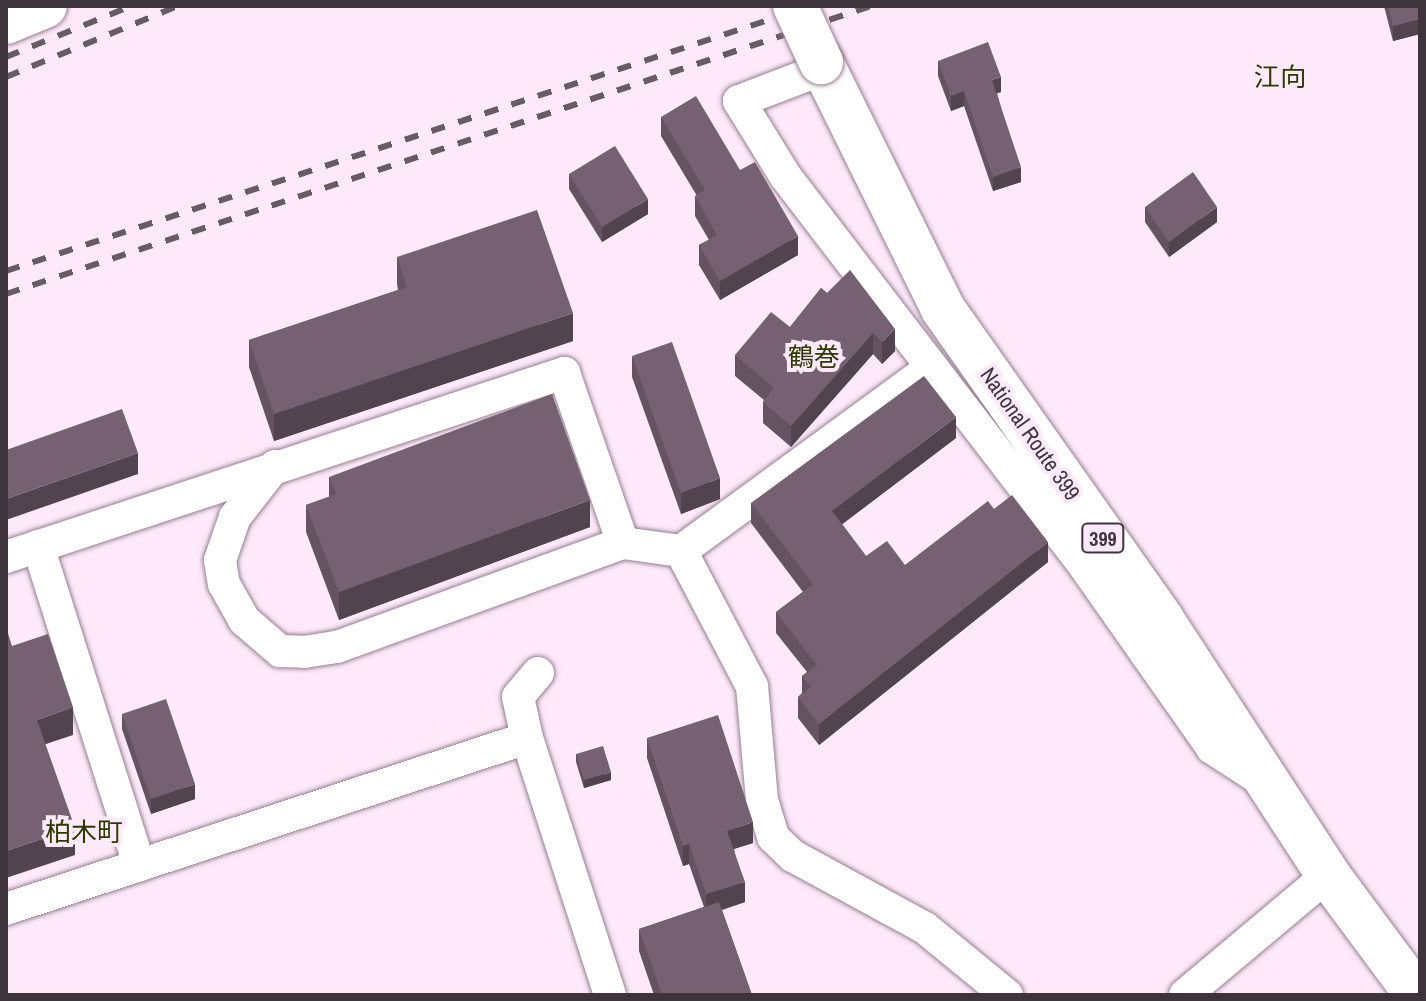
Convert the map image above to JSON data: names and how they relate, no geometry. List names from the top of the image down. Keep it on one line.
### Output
{"streets":{"main road":["National Route 399","399"]},"districts":["江向","鶴巻","柏木町"]}
